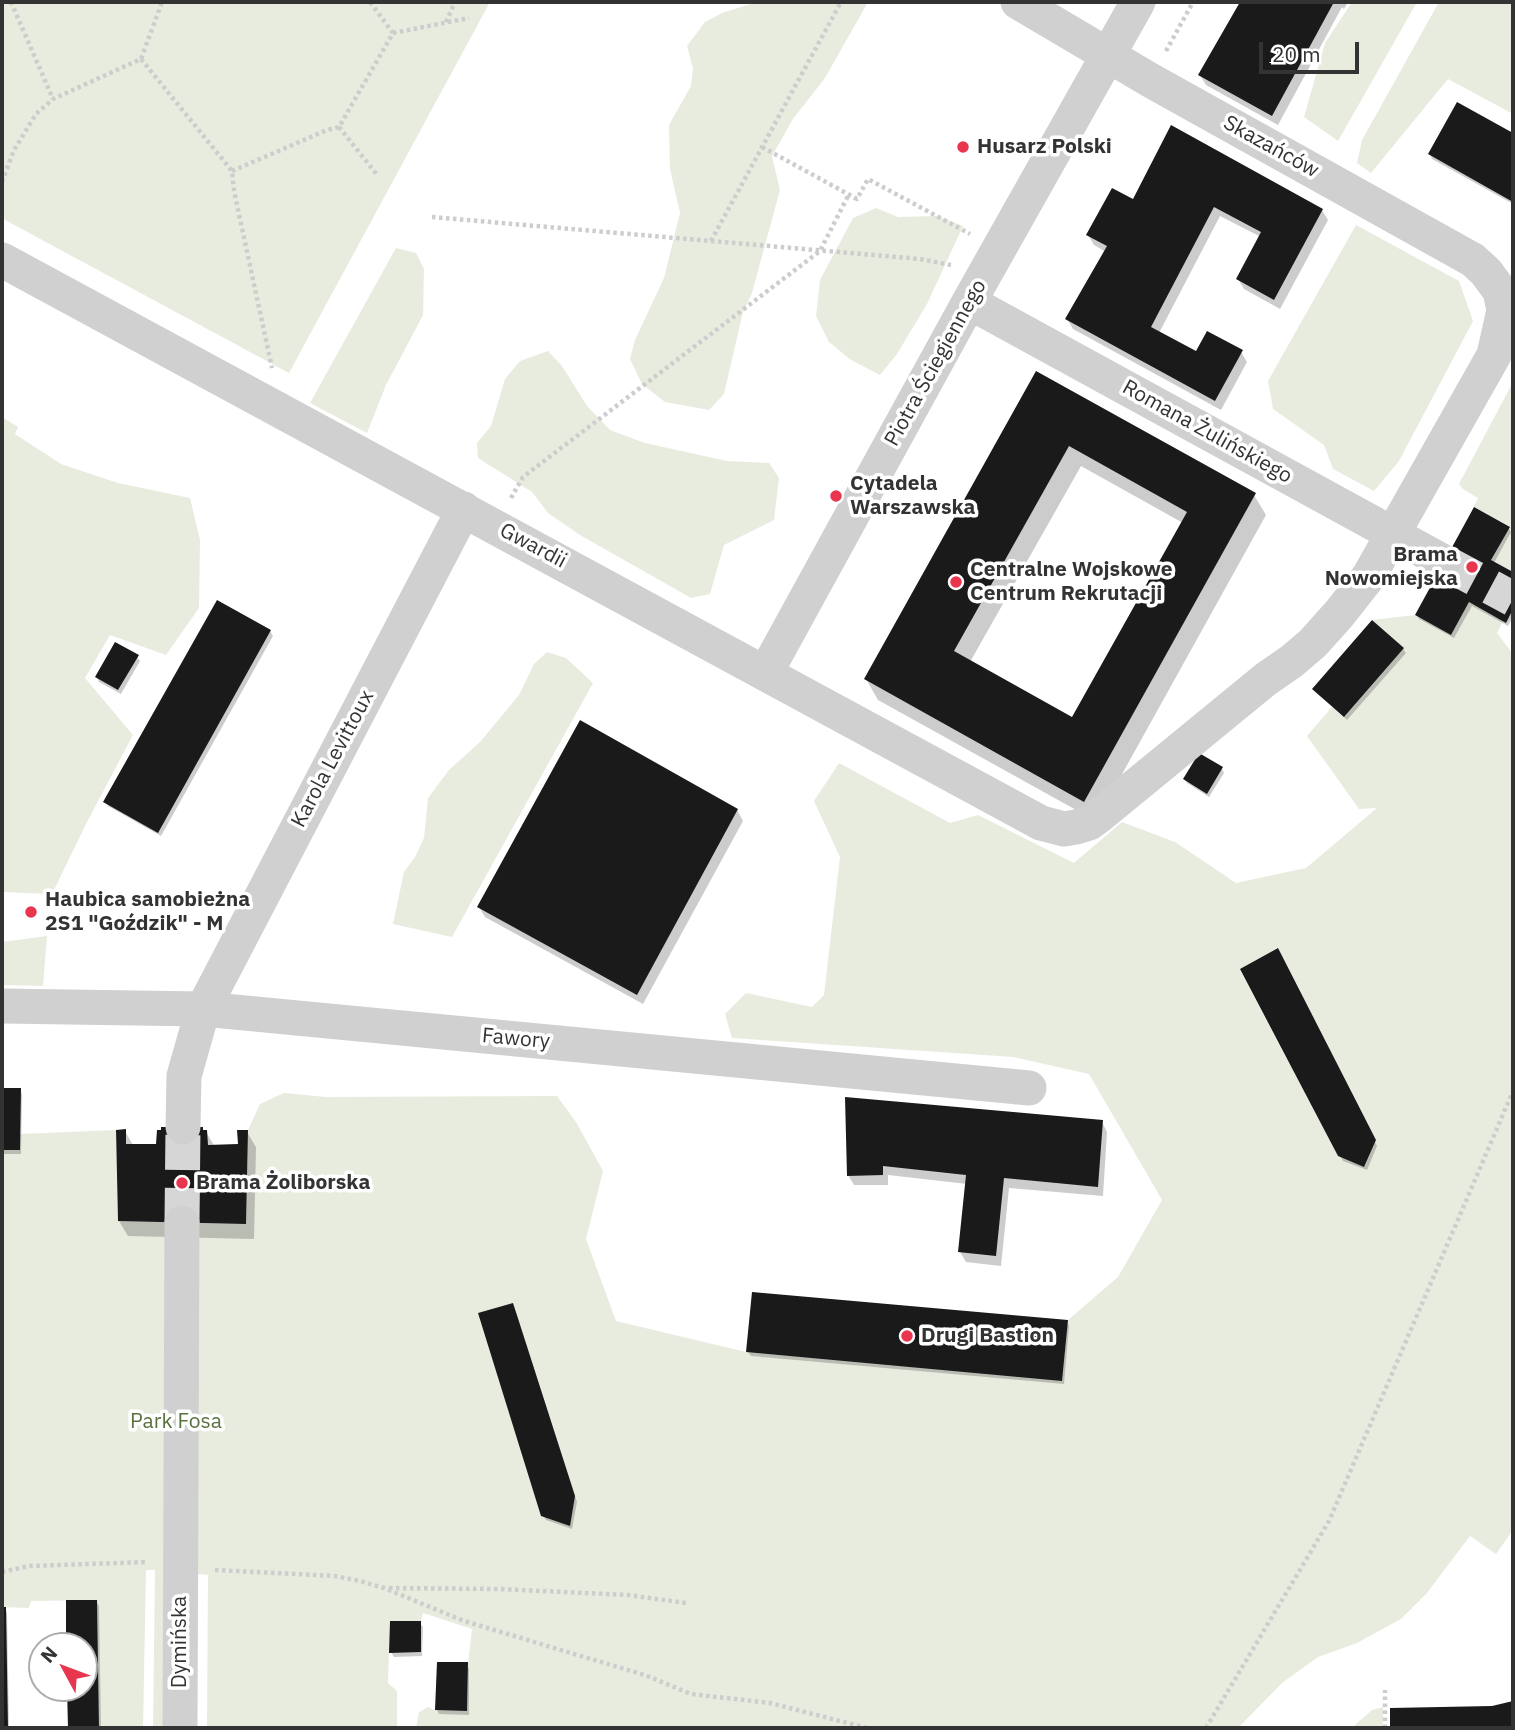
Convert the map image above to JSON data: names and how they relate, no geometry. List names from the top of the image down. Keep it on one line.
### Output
{"streets":{"street":["Skazańców","Piotra Ściegiennego","Romana Żulińskiego","Gwardii","Karola Levittoux","Fawory","Dymińska"]},"crossings":[["Skazańców","Piotra Ściegiennego"],["Skazańców","Romana Żulińskiego"],["Skazańców","Gwardii"],["Piotra Ściegiennego","Romana Żulińskiego"],["Piotra Ściegiennego","Gwardii"],["Romana Żulińskiego","Gwardii"],["Gwardii","Karola Levittoux"],["Karola Levittoux","Fawory"]],"parks":["Park Fosa"],"places":["Husarz Polski","Cytadela Warszawska","Brama Nowomiejska","Centralne Wojskowe Centrum Rekrutacji","Haubica samobieżna 2S1 \"Goździk\" - M","Brama Żoliborska","Drugi Bastion"],"scale_bar":"20 m","north":"top left"}
